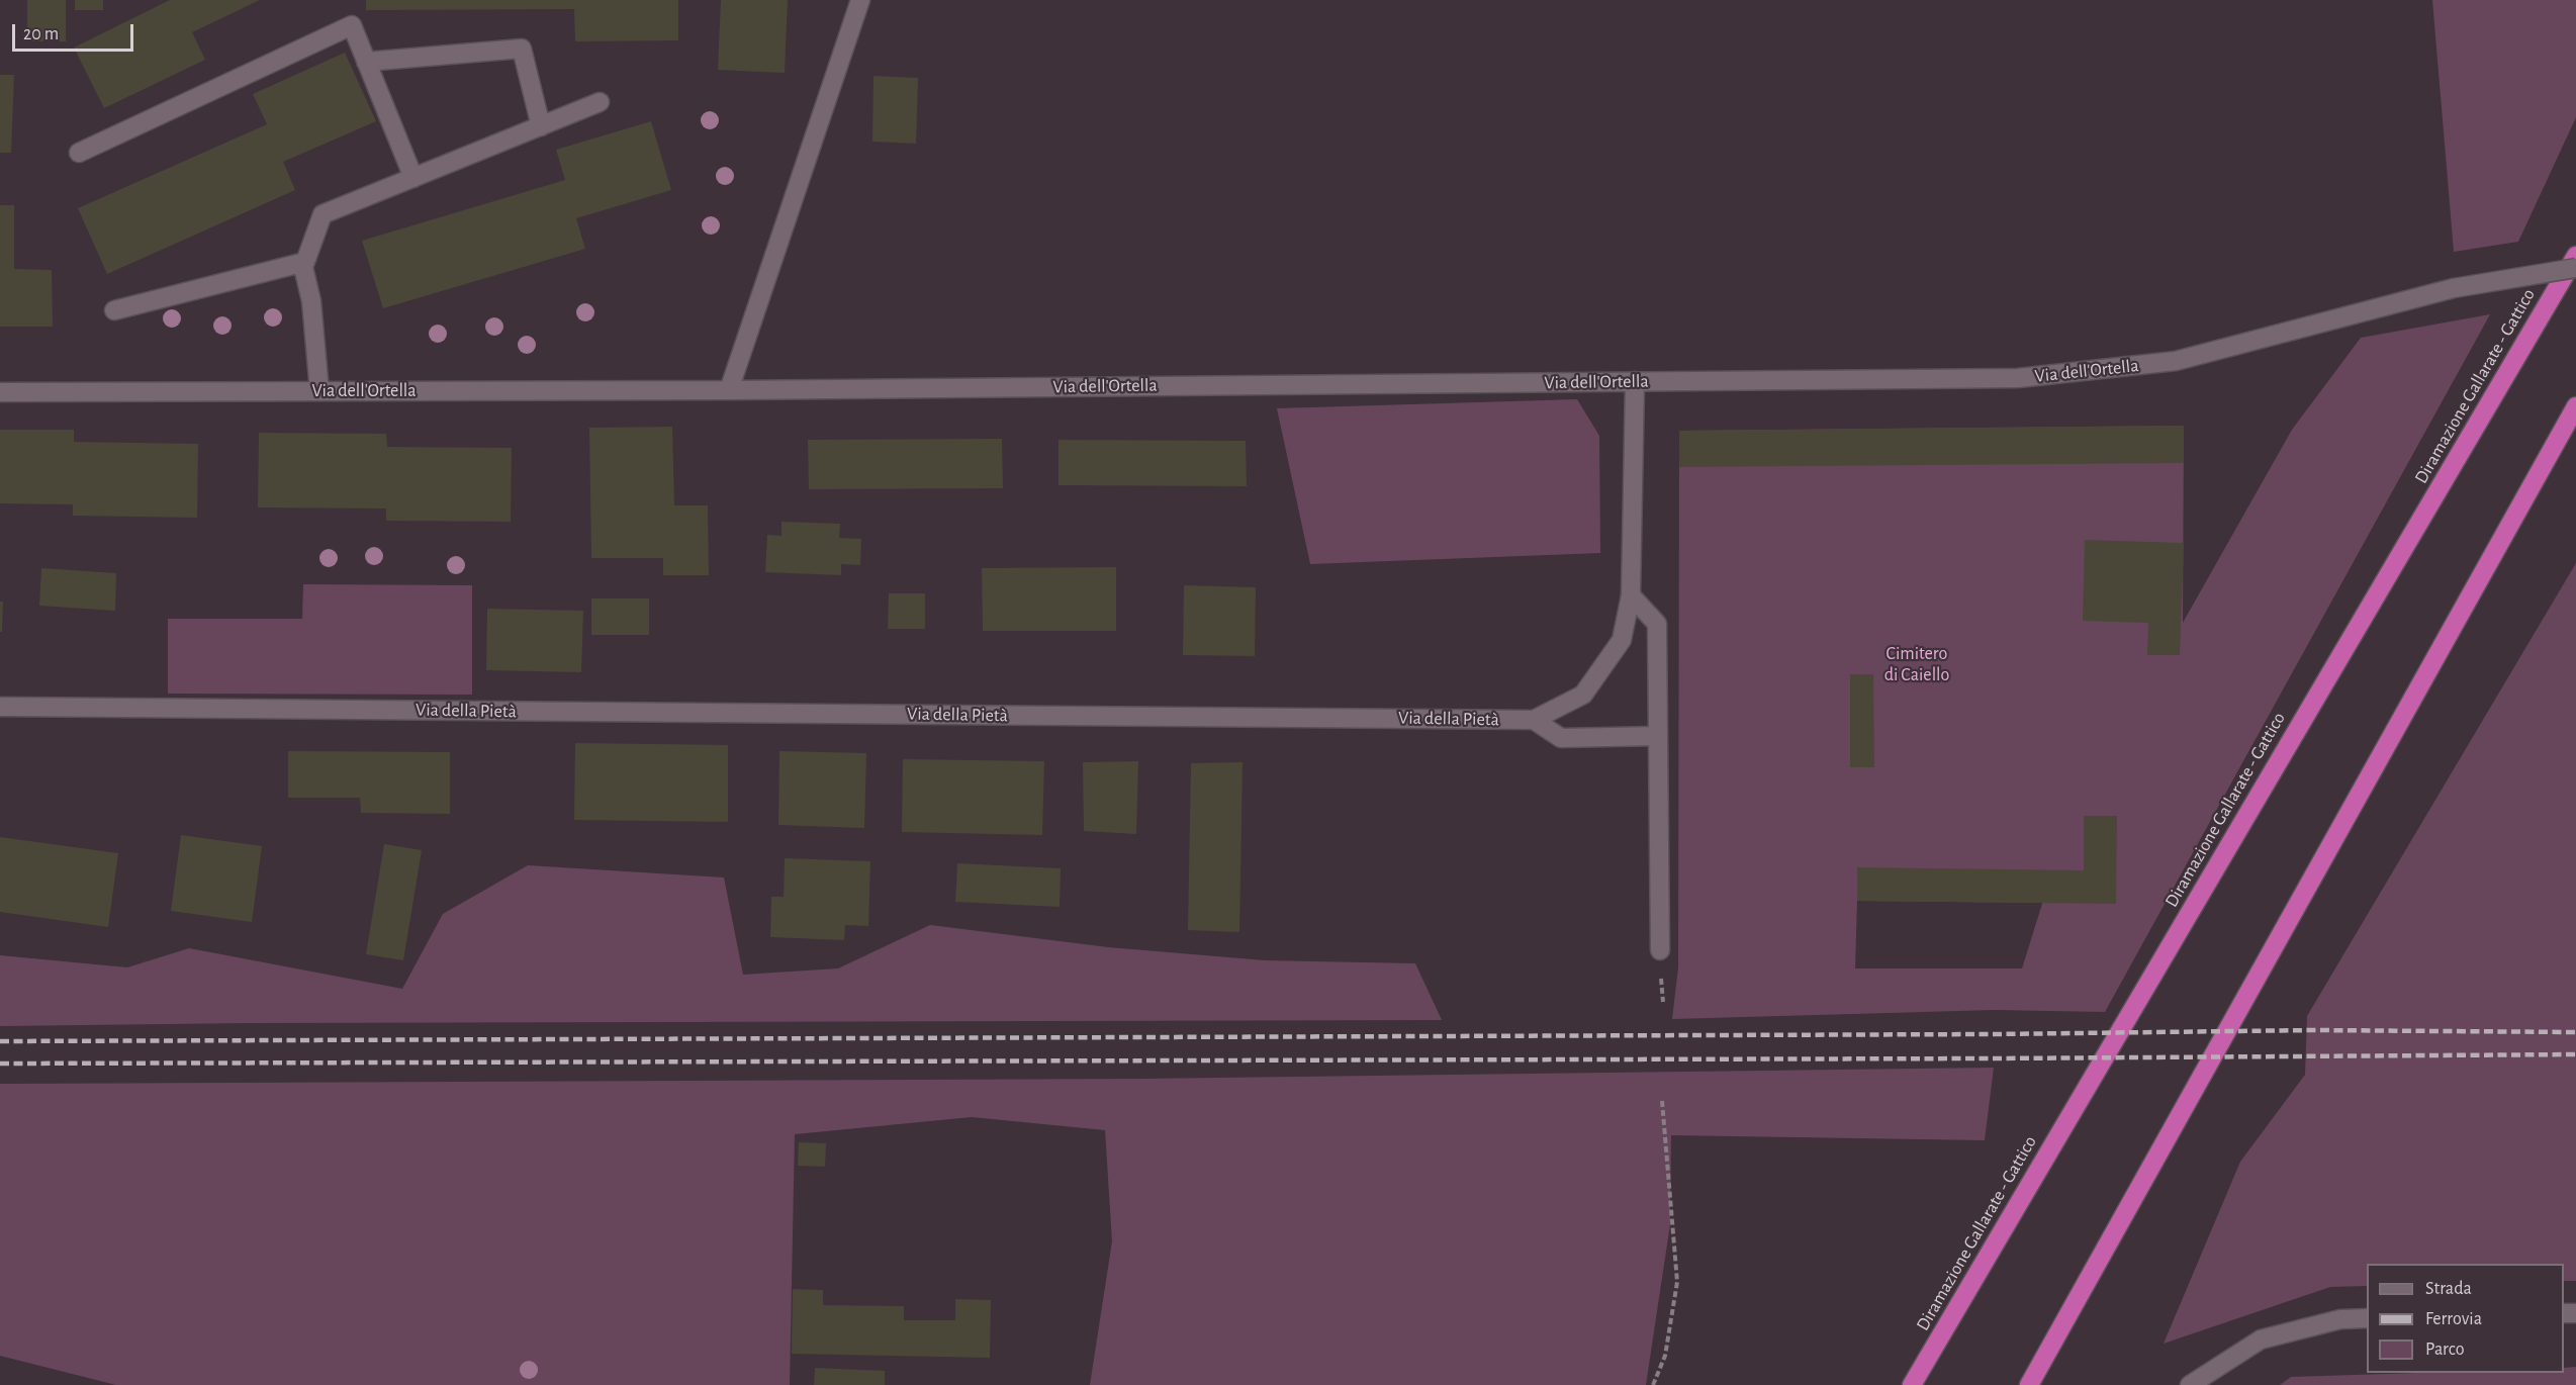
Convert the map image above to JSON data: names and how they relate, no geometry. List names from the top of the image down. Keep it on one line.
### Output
{"streets":{"highway":["Diramazione Gallarate - Gattico"],"street":["Via dell'Ortella","Via della Pietà"]},"crossings":[["Via dell'Ortella","Via della Pietà"]],"parks":["Cimitero di Caiello"],"legend":["Strada","Ferrovia","Parco"],"scale_bar":"20 m"}
